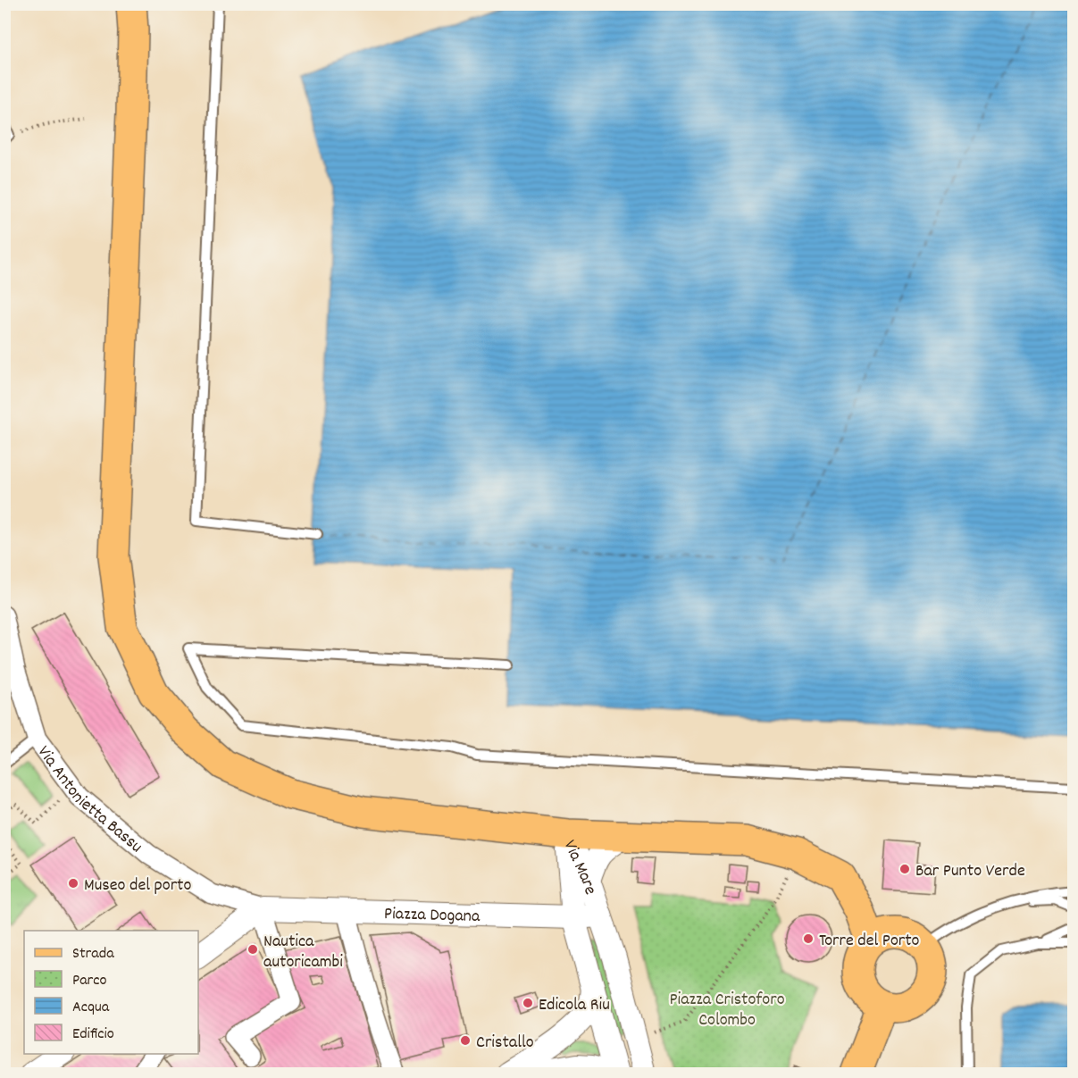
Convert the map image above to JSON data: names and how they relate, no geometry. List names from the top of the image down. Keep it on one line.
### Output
{"streets":{"street":["Via Antonietta Bassu","Via Mare","Piazza Dogana"]},"crossings":[["Via Antonietta Bassu","Piazza Dogana"],["Via Mare","Piazza Dogana"]],"parks":["Piazza Cristoforo Colombo"],"places":["Bar Punto Verde","Museo del porto","Torre del Porto","Nautica autoricambi","Edicola Riu","Cristallo"],"legend":["Strada","Parco","Acqua","Edificio"]}
